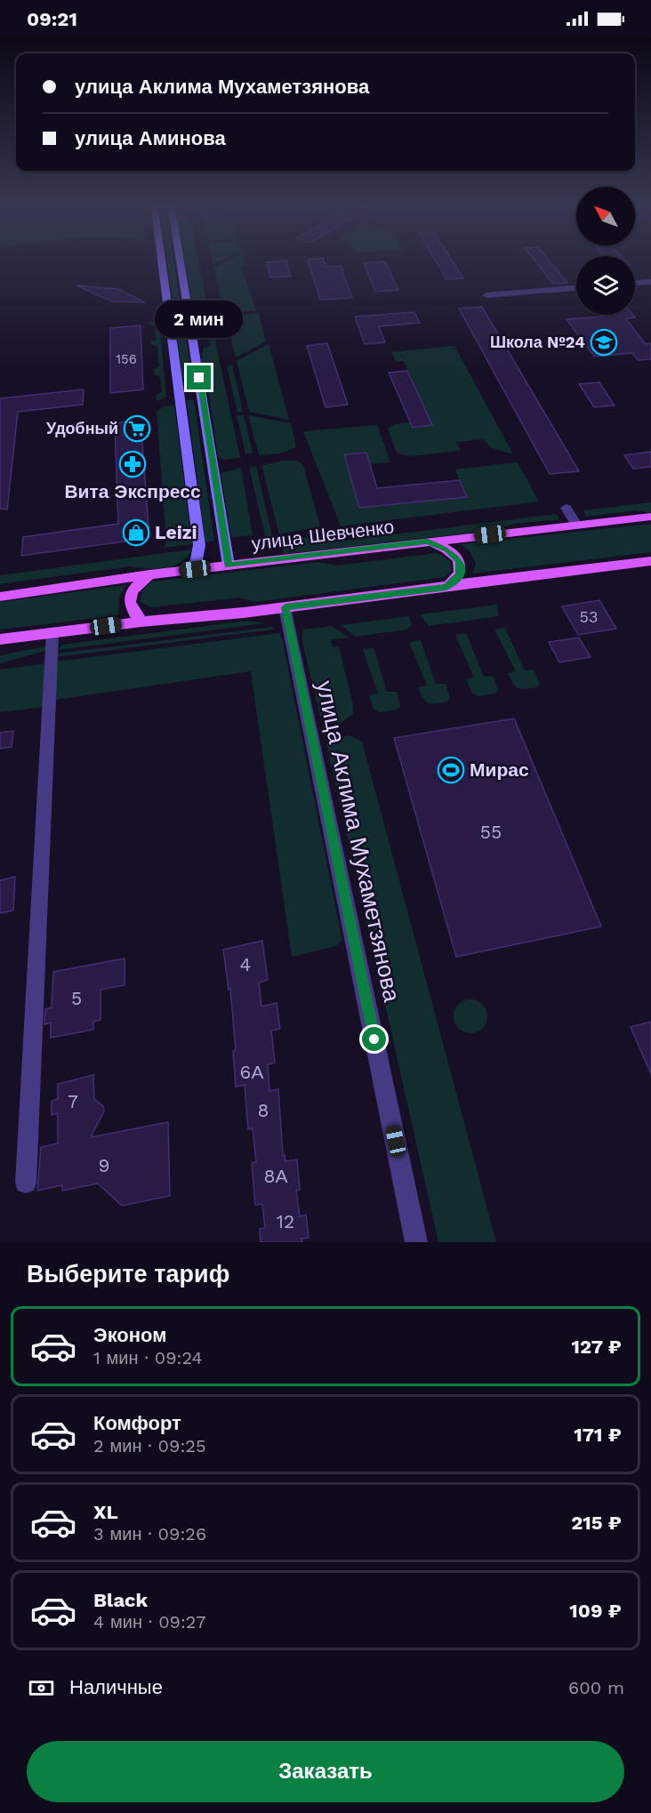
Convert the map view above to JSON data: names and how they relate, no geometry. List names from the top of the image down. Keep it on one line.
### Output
{"streets":{"main road":["улица Шевченко"],"street":["улица Аклима Мухаметзянова"]},"places":{"school or university":["Школа №24"],"supermarket":["Удобный"],"pharmacy":["Вита Экспресс"],"shop":["Leizi"],"sports":["Мирас"]},"house_numbers":["156","53","55","4","5","6А","7","8","9","8А","12"],"north":"top left","page":{"status":"09:21","banner":["улица Аклима Мухаметзянова","улица Аминова"],"bubble":"2 мин","heading":"Выберите тариф","list":[{"name":"Эконом","note":"1 мин · 09:24","value":"127 ₽"},{"name":"Комфорт","note":"2 мин · 09:25","value":"171 ₽"},{"name":"XL","note":"3 мин · 09:26","value":"215 ₽"},{"name":"Black","note":"4 мин · 09:27","value":"109 ₽"}],"pay":["Наличные","600 m"],"buttons":"Заказать"}}
